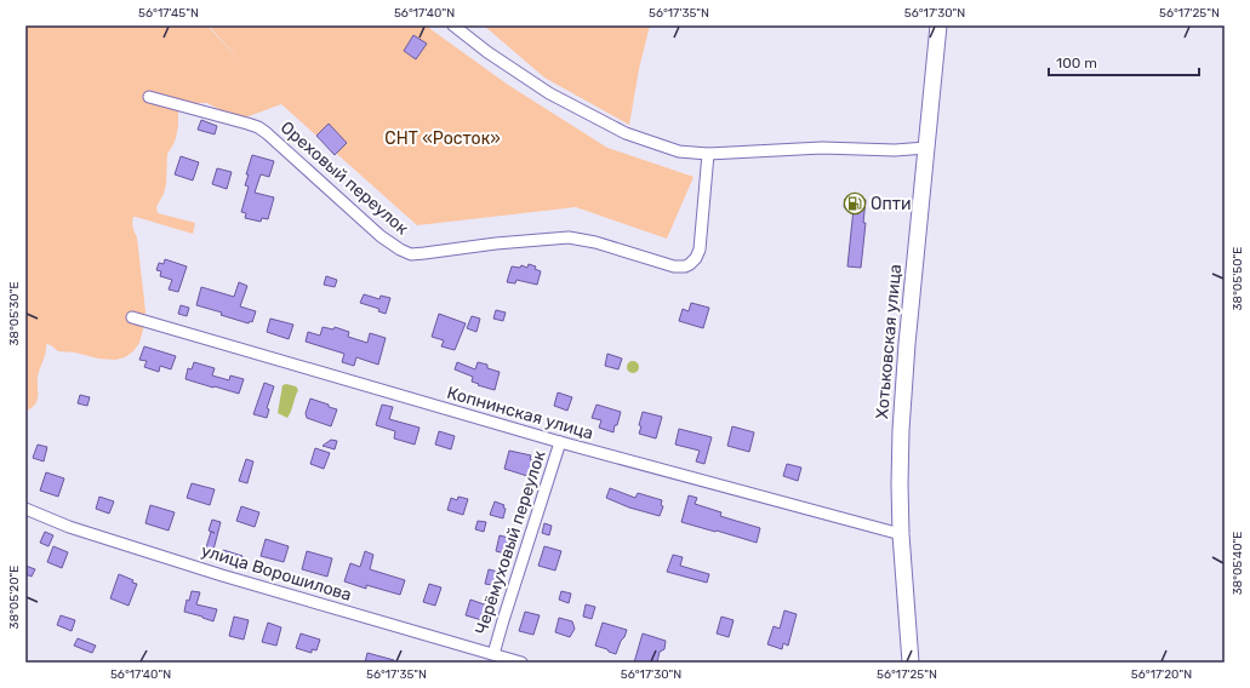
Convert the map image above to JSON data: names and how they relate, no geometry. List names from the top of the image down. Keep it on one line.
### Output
{"streets":{"main road":["Хотьковская улица"],"street":["Ореховый переулок","Копнинская улица","Черёмуховый переулок","улица Ворошилова"]},"crossings":[["Хотьковская улица","Копнинская улица"],["Копнинская улица","Черёмуховый переулок"],["Черёмуховый переулок","улица Ворошилова"]],"parks":["СНТ «Росток»"],"places":{"fuel station":["Опти"]},"scale_bar":"100 m","coordinates":["56°17'45\"N","56°17'40\"N","56°17'35\"N","56°17'30\"N","56°17'25\"N","38°05'50\"E","38°05'30\"E","38°05'40\"E","38°05'20\"E","56°17'20\"N"]}
